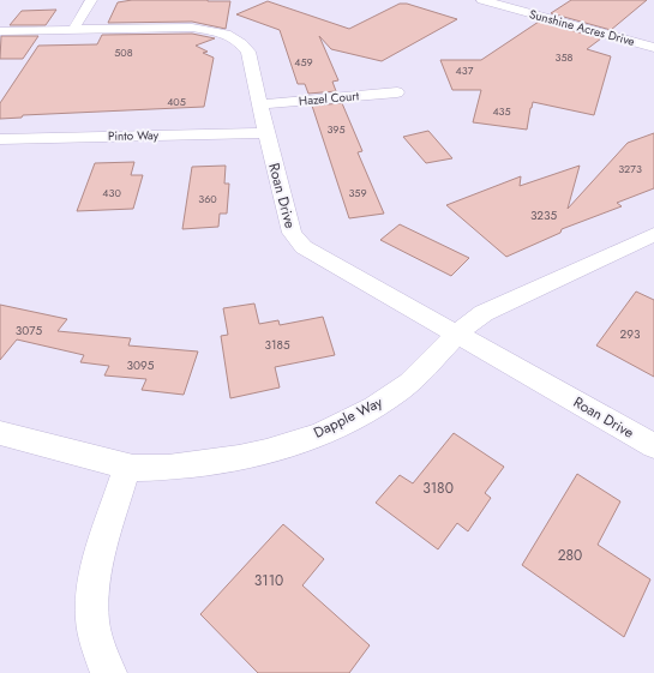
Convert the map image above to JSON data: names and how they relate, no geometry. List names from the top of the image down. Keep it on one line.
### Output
{"streets":{"street":["Sunshine Acres Drive","Hazel Court","Pinto Way","Roan Drive","Dapple Way"]},"crossings":[["Hazel Court","Roan Drive"],["Pinto Way","Roan Drive"],["Roan Drive","Dapple Way"]],"house_numbers":["508","358","459","437","405","435","395","3273","430","359","360","3235","3075","293","3185","3095","3180","280","3110"]}
